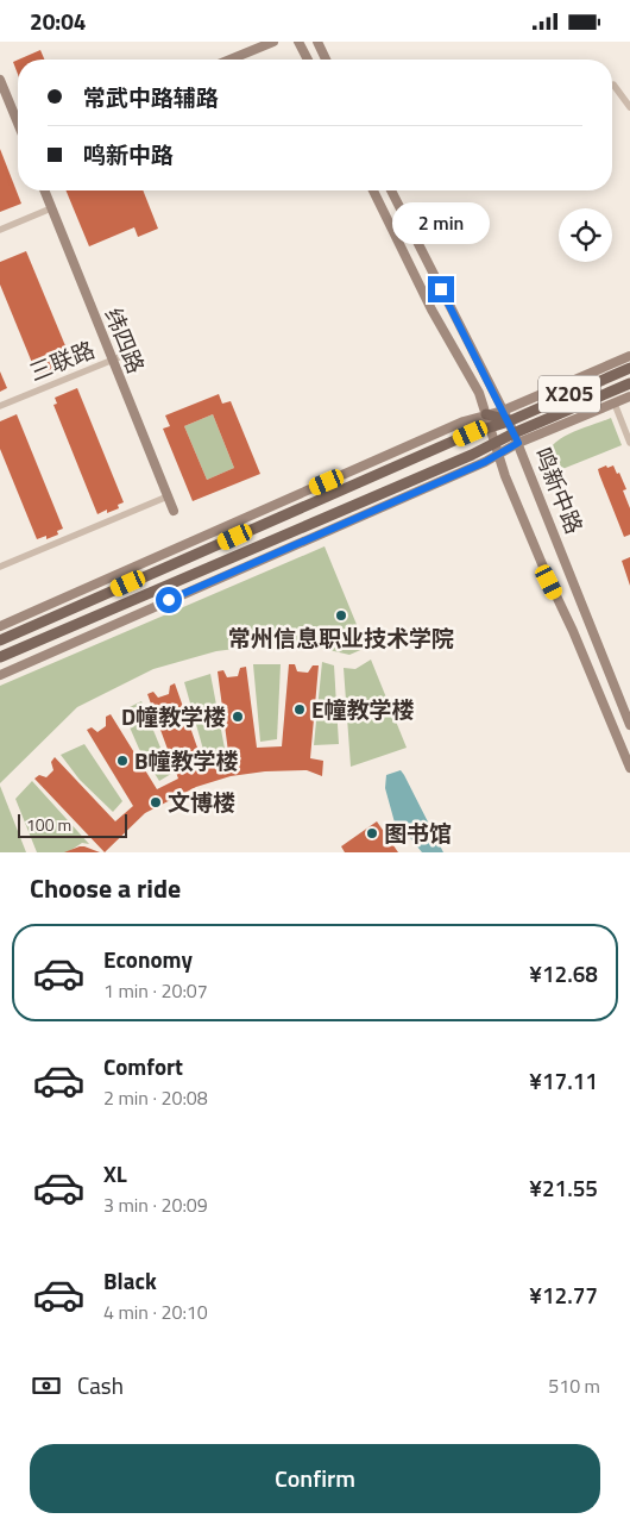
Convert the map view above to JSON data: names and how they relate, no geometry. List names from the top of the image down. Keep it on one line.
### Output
{"streets":{"main road":["X205"],"street":["纬四路","三联路","鸣新中路"]},"crossings":[["纬四路","三联路"],["X205","鸣新中路"]],"places":["常州信息职业技术学院","E幢教学楼","D幢教学楼","B幢教学楼","文博楼","图书馆"],"scale_bar":"100 m","page":{"status":"20:04","banner":["常武中路辅路","鸣新中路"],"bubble":"2 min","scale":"100 m","heading":"Choose a ride","list":[{"name":"Economy","note":"1 min · 20:07","value":"¥12.68"},{"name":"Comfort","note":"2 min · 20:08","value":"¥17.11"},{"name":"XL","note":"3 min · 20:09","value":"¥21.55"},{"name":"Black","note":"4 min · 20:10","value":"¥12.77"}],"pay":["Cash","510 m"],"buttons":"Confirm"}}
